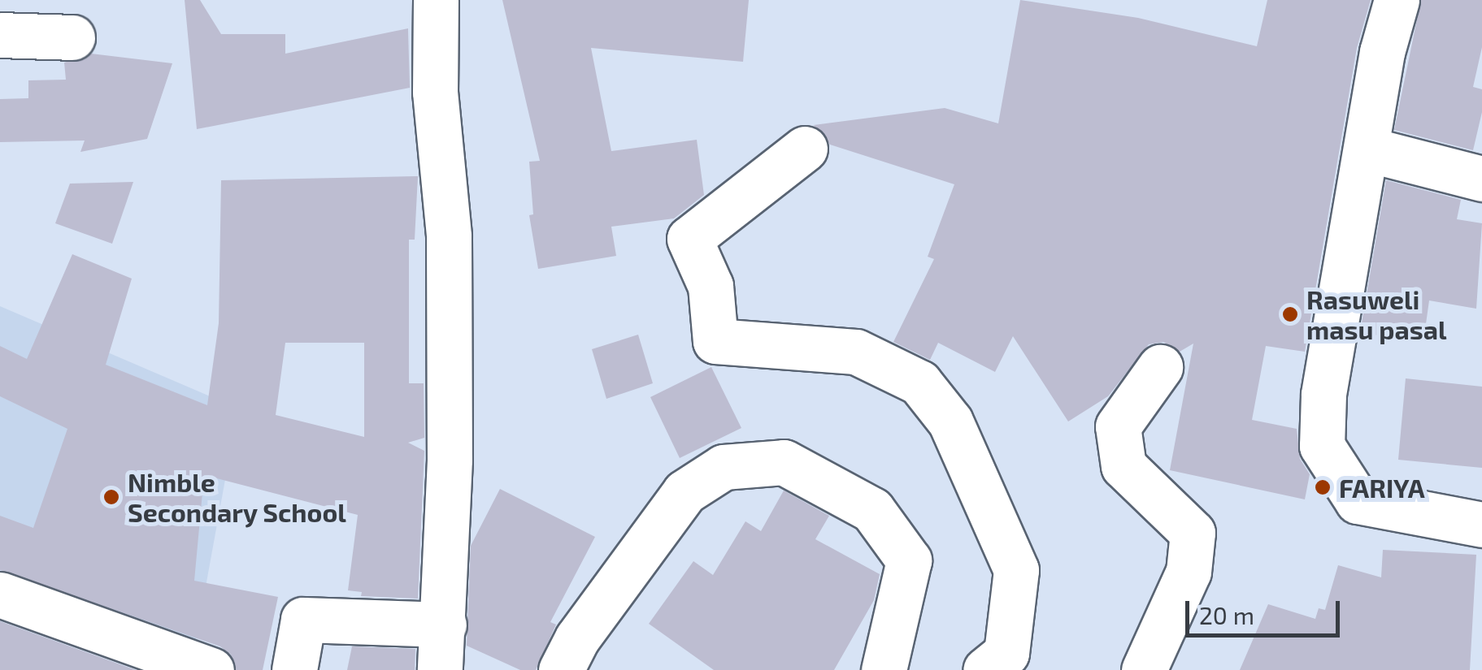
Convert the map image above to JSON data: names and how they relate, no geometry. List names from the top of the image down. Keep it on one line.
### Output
{"places":["Rasuweli masu pasal","FARIYA","Nimble Secondary School"],"scale_bar":"20 m"}
